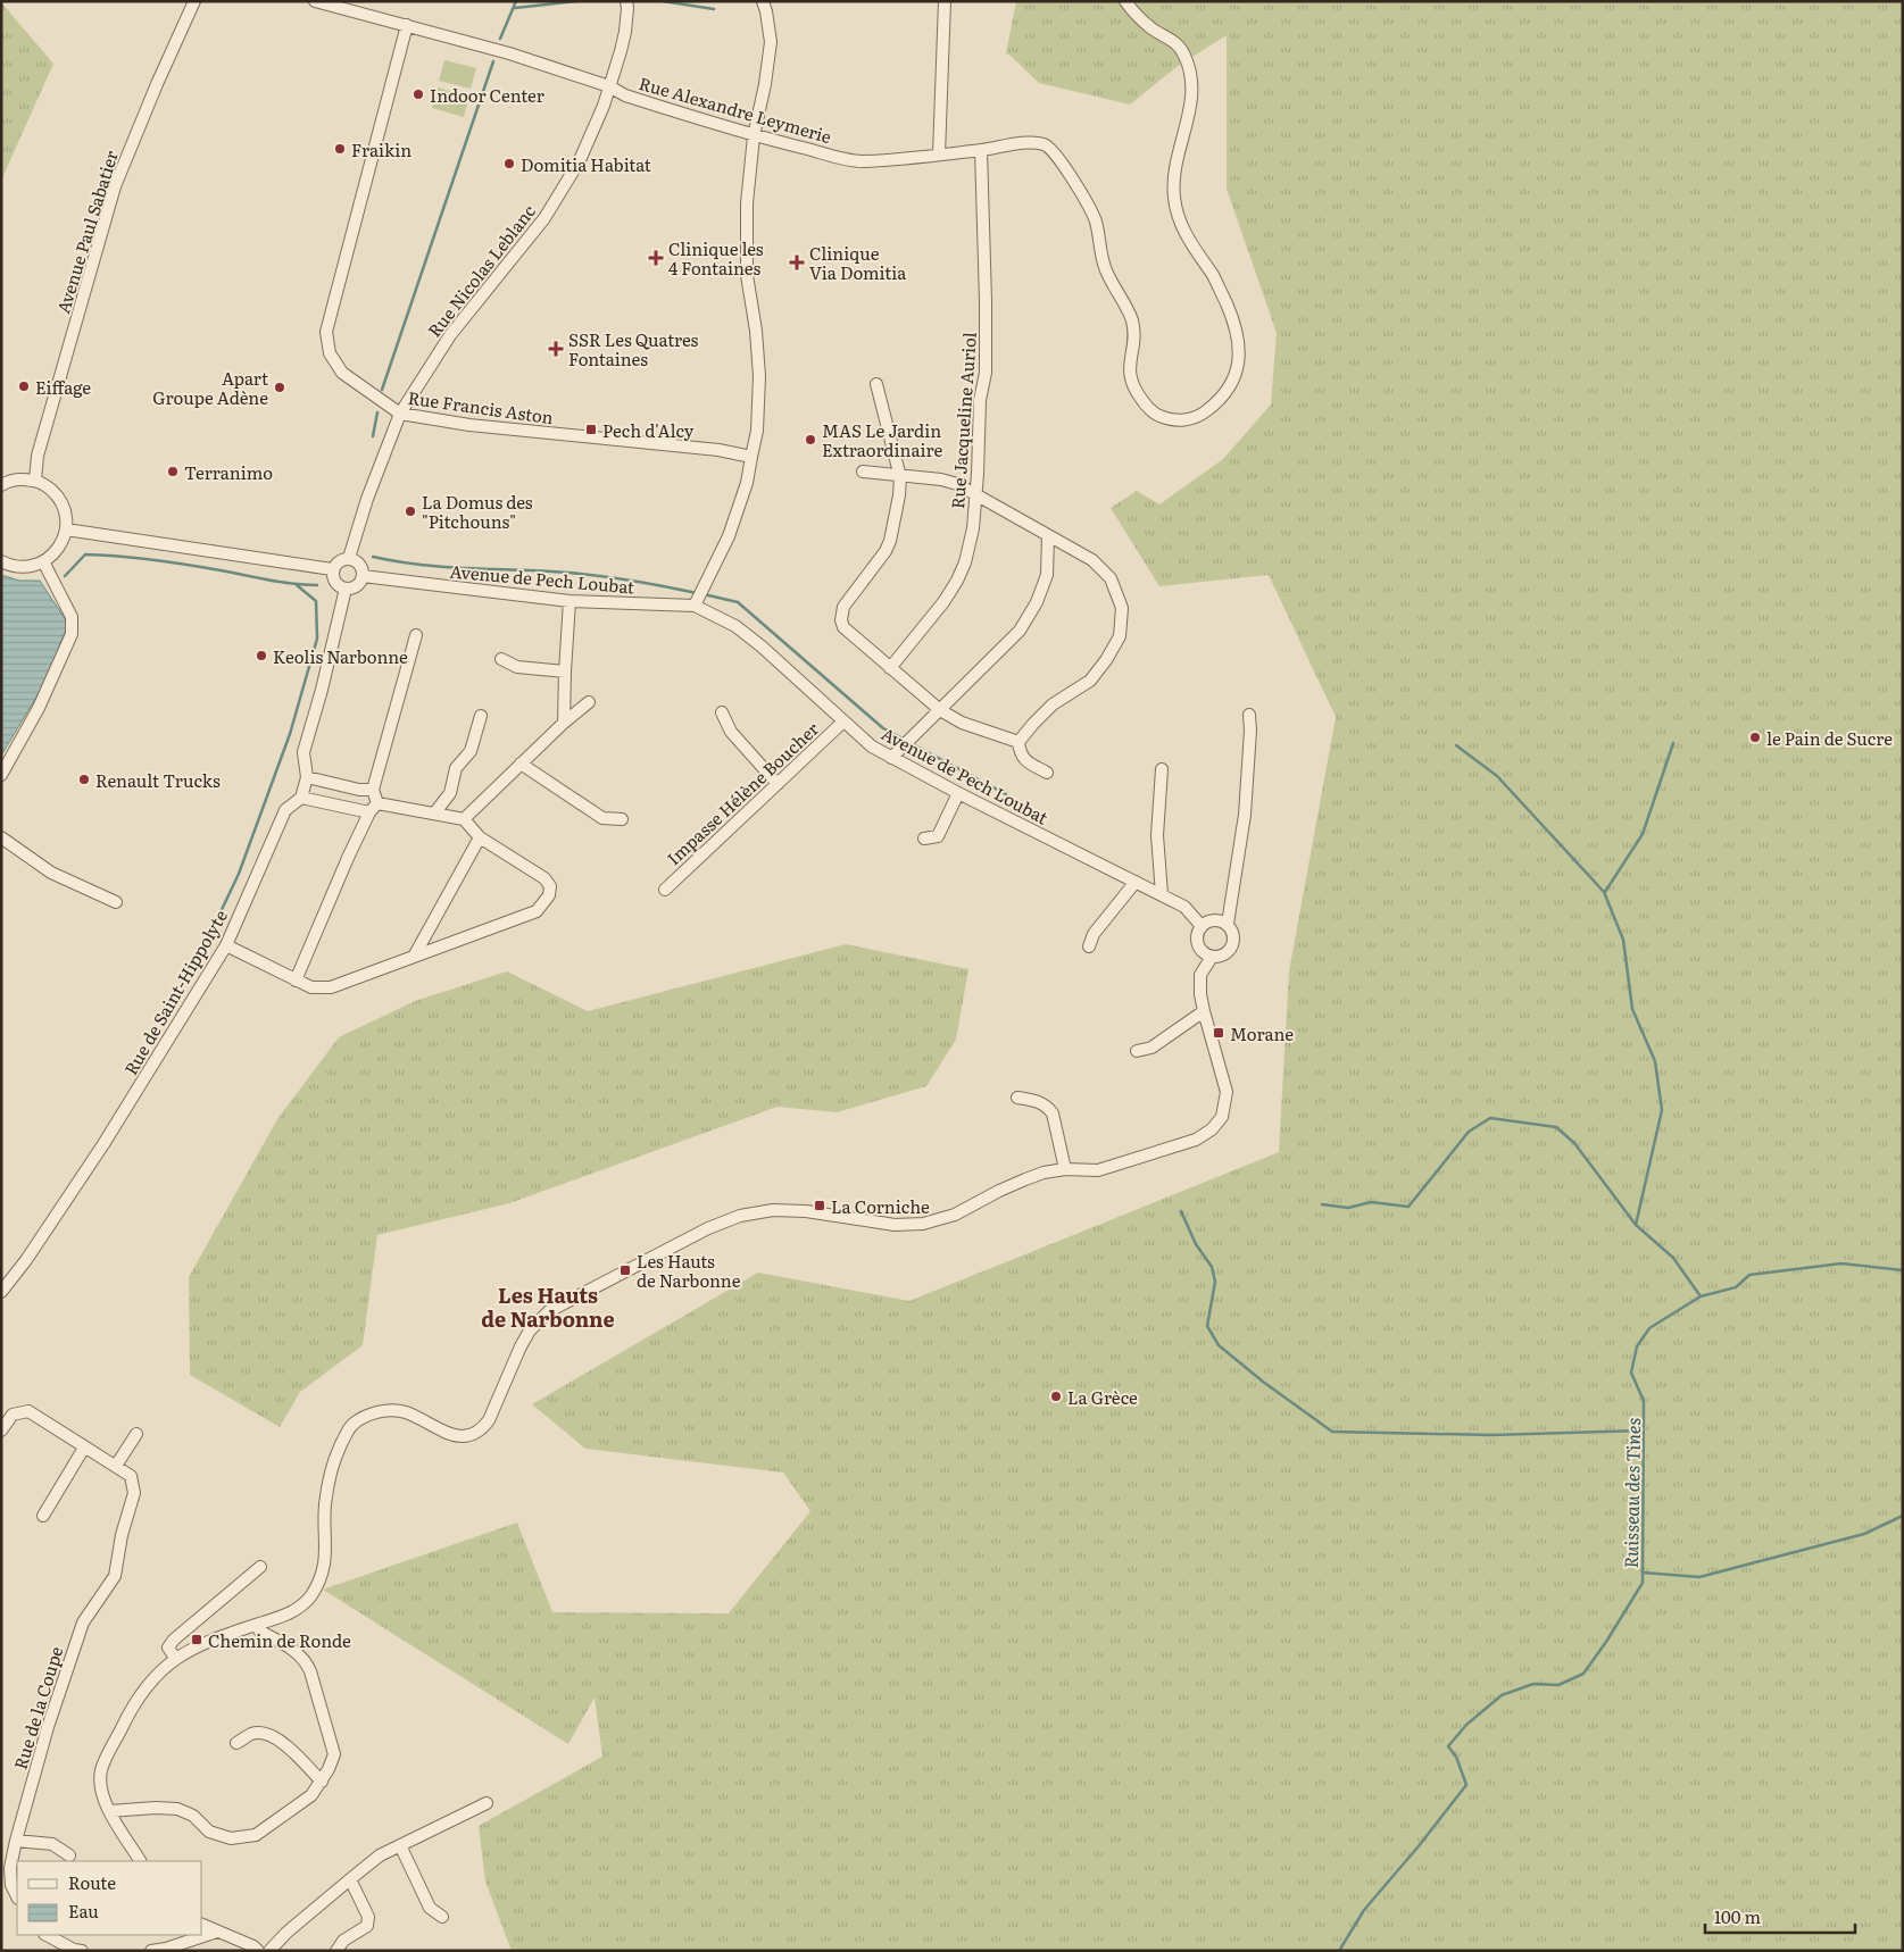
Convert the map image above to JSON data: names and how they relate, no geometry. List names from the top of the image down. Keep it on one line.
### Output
{"streets":{"street":["Rue Alexandre Leymerie","Avenue Paul Sabatier","Rue Nicolas Leblanc","Rue Francis Aston","Rue Jacqueline Auriol","Avenue de Pech Loubat","Impasse Hélène Boucher","Rue de Saint-Hippolyte","Rue de la Coupe"]},"crossings":[["Rue Alexandre Leymerie","Rue Nicolas Leblanc"],["Rue Alexandre Leymerie","Rue Francis Aston"],["Rue Alexandre Leymerie","Rue Jacqueline Auriol"],["Rue Nicolas Leblanc","Rue Francis Aston"],["Rue Nicolas Leblanc","Avenue de Pech Loubat"],["Avenue de Pech Loubat","Impasse Hélène Boucher"]],"districts":["Les Hauts de Narbonne"],"water":["Ruisseau des Tines"],"places":{"other":["Indoor Center","Fraikin","Domitia Habitat","Eiffage","Apart Groupe Adène","MAS Le Jardin Extraordinaire","Terranimo","La Domus des \"Pitchouns\"","Keolis Narbonne","le Pain de Sucre","Renault Trucks","La Grèce"],"health":["Clinique les 4 Fontaines","Clinique Via Domitia","SSR Les Quatres Fontaines"],"transit":["Pech d'Alcy","Morane","La Corniche","Les Hauts de Narbonne","Chemin de Ronde"]},"legend":["Route","Eau"],"scale_bar":"100 m"}
